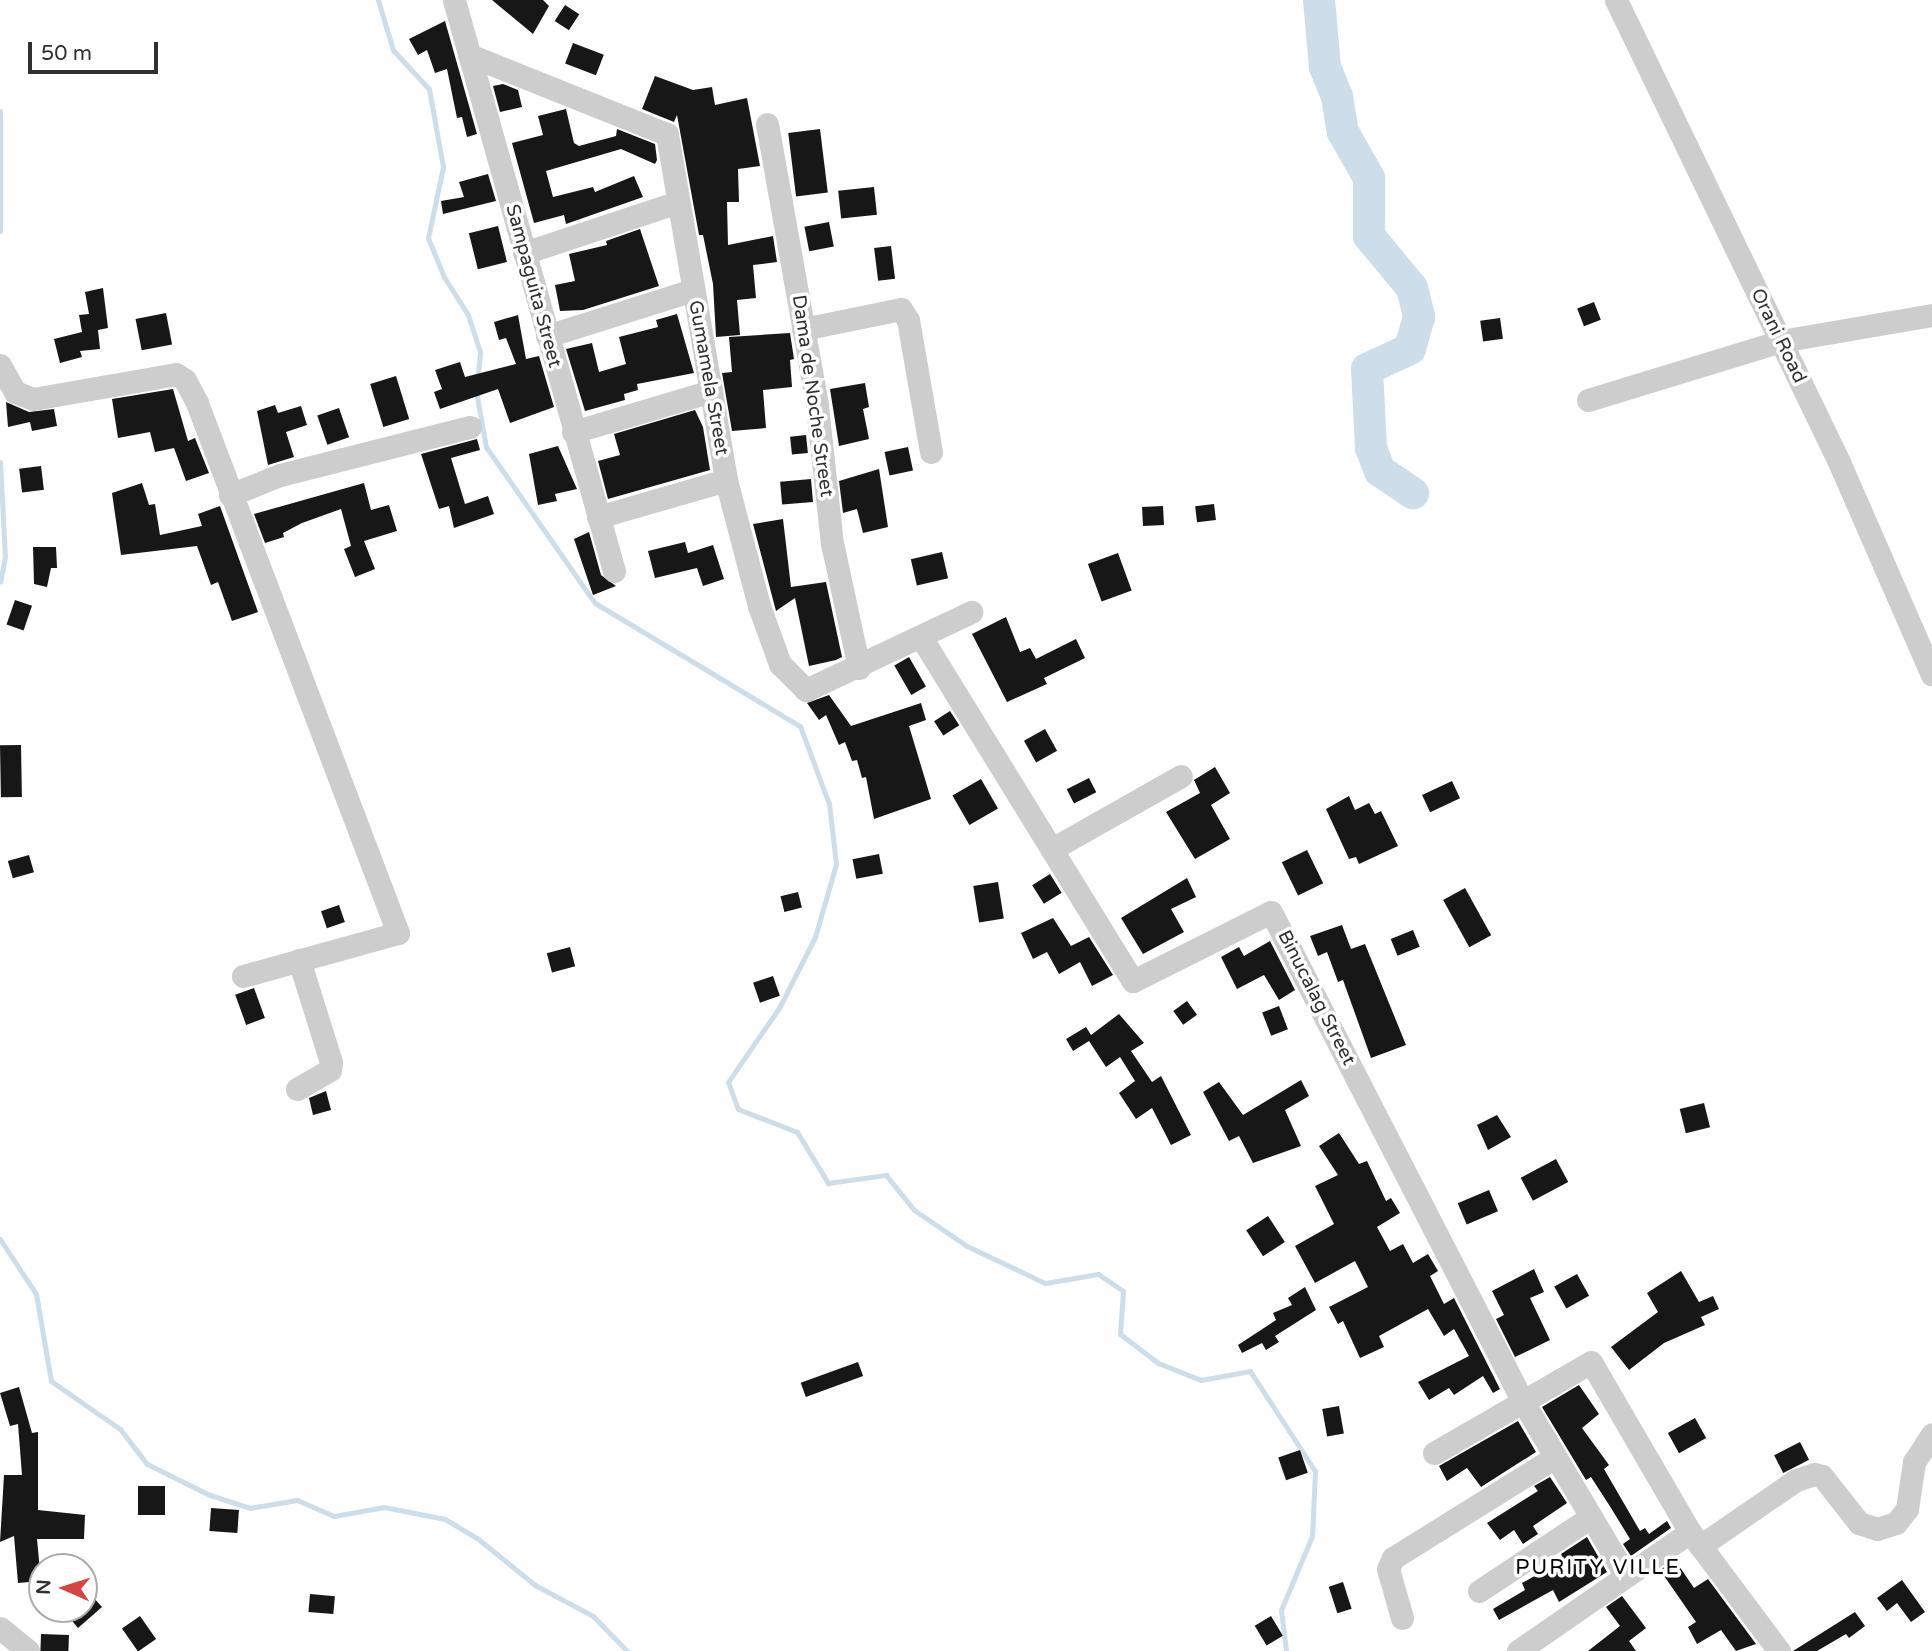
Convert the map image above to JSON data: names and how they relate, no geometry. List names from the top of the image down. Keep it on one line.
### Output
{"streets":{"street":["Sampaguita Street","Orani Road","Gumamela Street","Dama de Noche Street","Binucalag Street"]},"crossings":[["Sampaguita Street","Gumamela Street"],["Gumamela Street","Dama de Noche Street"],["Gumamela Street","Binucalag Street"]],"districts":["PURITY VILLE"],"scale_bar":"50 m","north":"left"}
